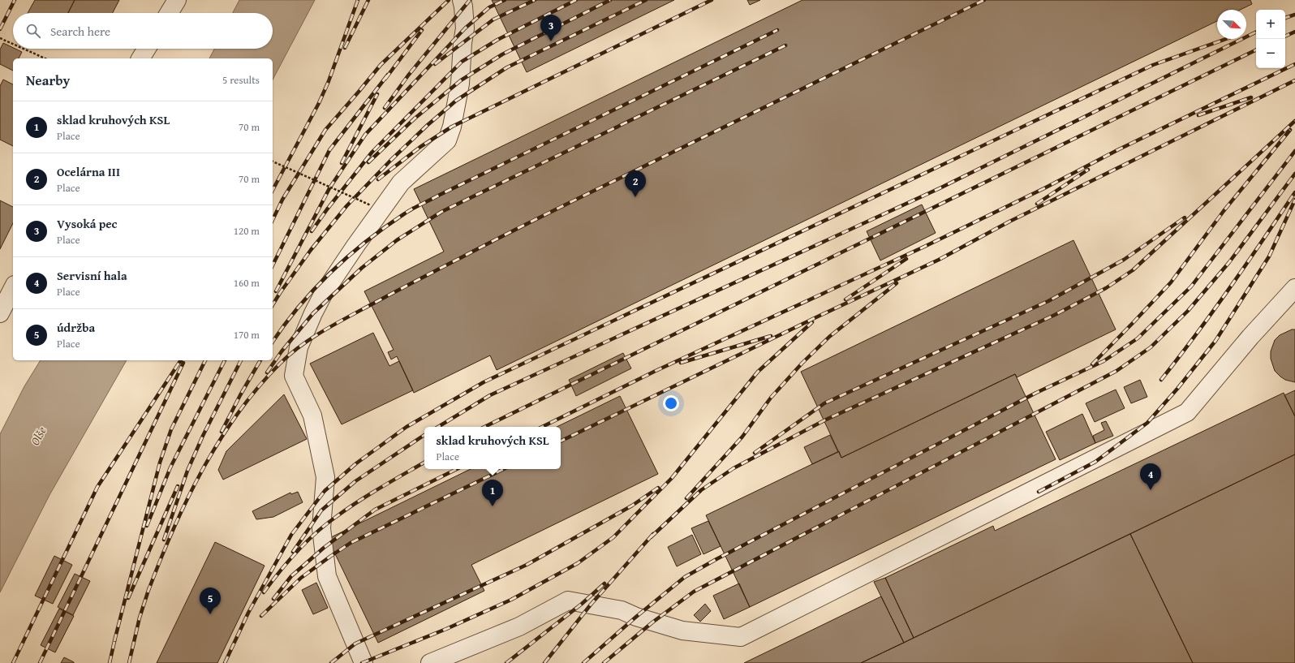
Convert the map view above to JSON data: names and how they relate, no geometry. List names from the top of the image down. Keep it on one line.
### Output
{"water":["Olše"],"north":"bottom right","page":{"map_buttons":["+","−"],"search":"Search here","pins":["3","2","4","1","5"],"heading":["Nearby","5 results"],"list":[{"mark":"1","name":"sklad kruhových KSL","note":"Place","value":"70 m"},{"mark":"2","name":"Ocelárna III","note":"Place","value":"70 m"},{"mark":"3","name":"Vysoká pec","note":"Place","value":"120 m"},{"mark":"4","name":"Servisní hala","note":"Place","value":"160 m"},{"mark":"5","name":"údržba","note":"Place","value":"170 m"}],"popup":["sklad kruhových KSL","Place"]}}
